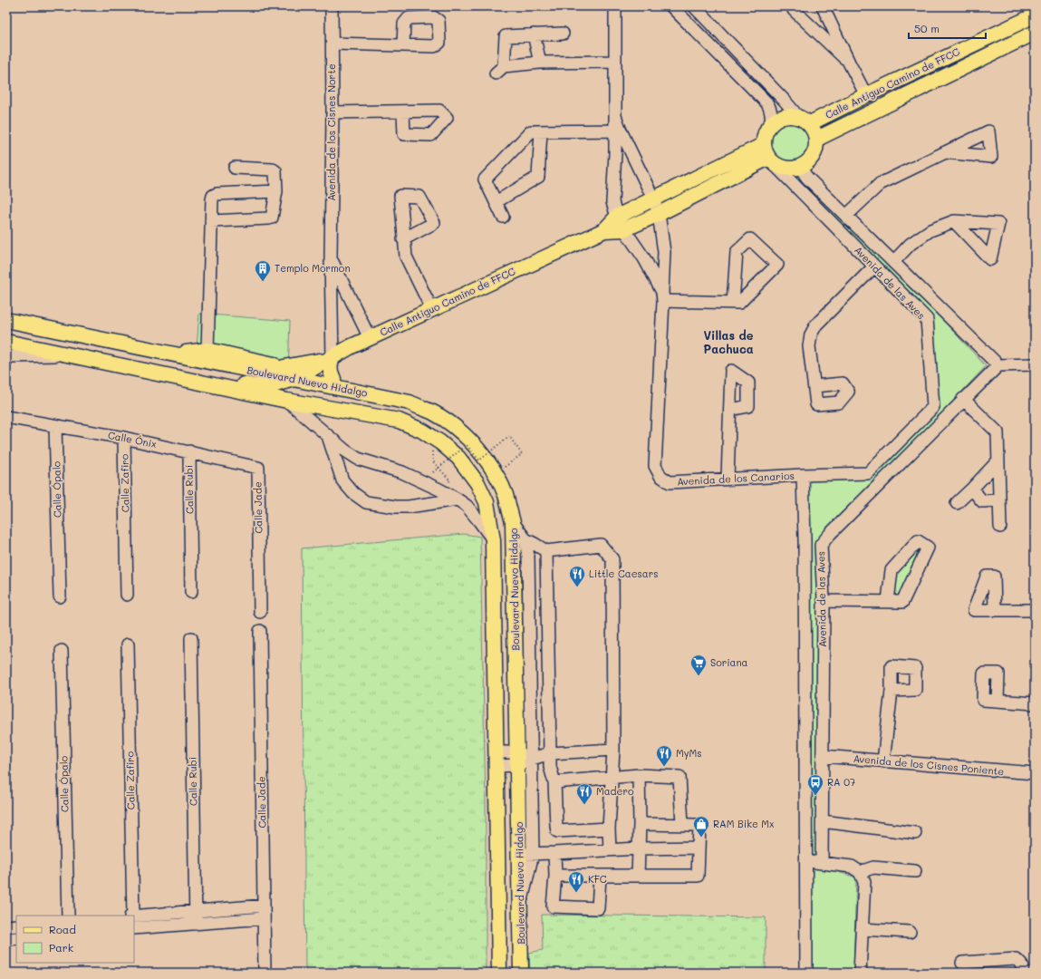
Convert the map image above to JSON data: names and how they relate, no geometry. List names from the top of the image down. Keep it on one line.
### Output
{"streets":{"main road":["Calle Antiguo Camino de FFCC","Boulevard Nuevo Hidalgo"],"street":["Avenida de los Cisnes Norte","Avenida de las Aves","Calle Ónix","Avenida de los Canarios","Calle Zafiro","Calle Ópalo","Calle Rubí","Calle Jade","Avenida de los Cisnes Poniente"]},"crossings":[["Calle Antiguo Camino de FFCC","Avenida de los Cisnes Norte"],["Calle Antiguo Camino de FFCC","Avenida de las Aves"],["Calle Antiguo Camino de FFCC","Boulevard Nuevo Hidalgo"],["Calle Antiguo Camino de FFCC","Avenida de los Canarios"],["Avenida de las Aves","Avenida de los Canarios"],["Avenida de las Aves","Avenida de los Cisnes Poniente"],["Calle Ónix","Calle Zafiro"],["Calle Ónix","Calle Ópalo"],["Calle Ónix","Calle Rubí"],["Calle Ónix","Calle Jade"]],"districts":["Villas de Pachuca"],"places":{"building":["Templo Mormon"],"restaurant":["Little Caesars","MyMs","Madero","KFC"],"supermarket":["Soriana"],"bus stop":["RA 07"],"shop":["RAM Bike Mx"]},"legend":["Road","Park"],"scale_bar":"50 m"}
